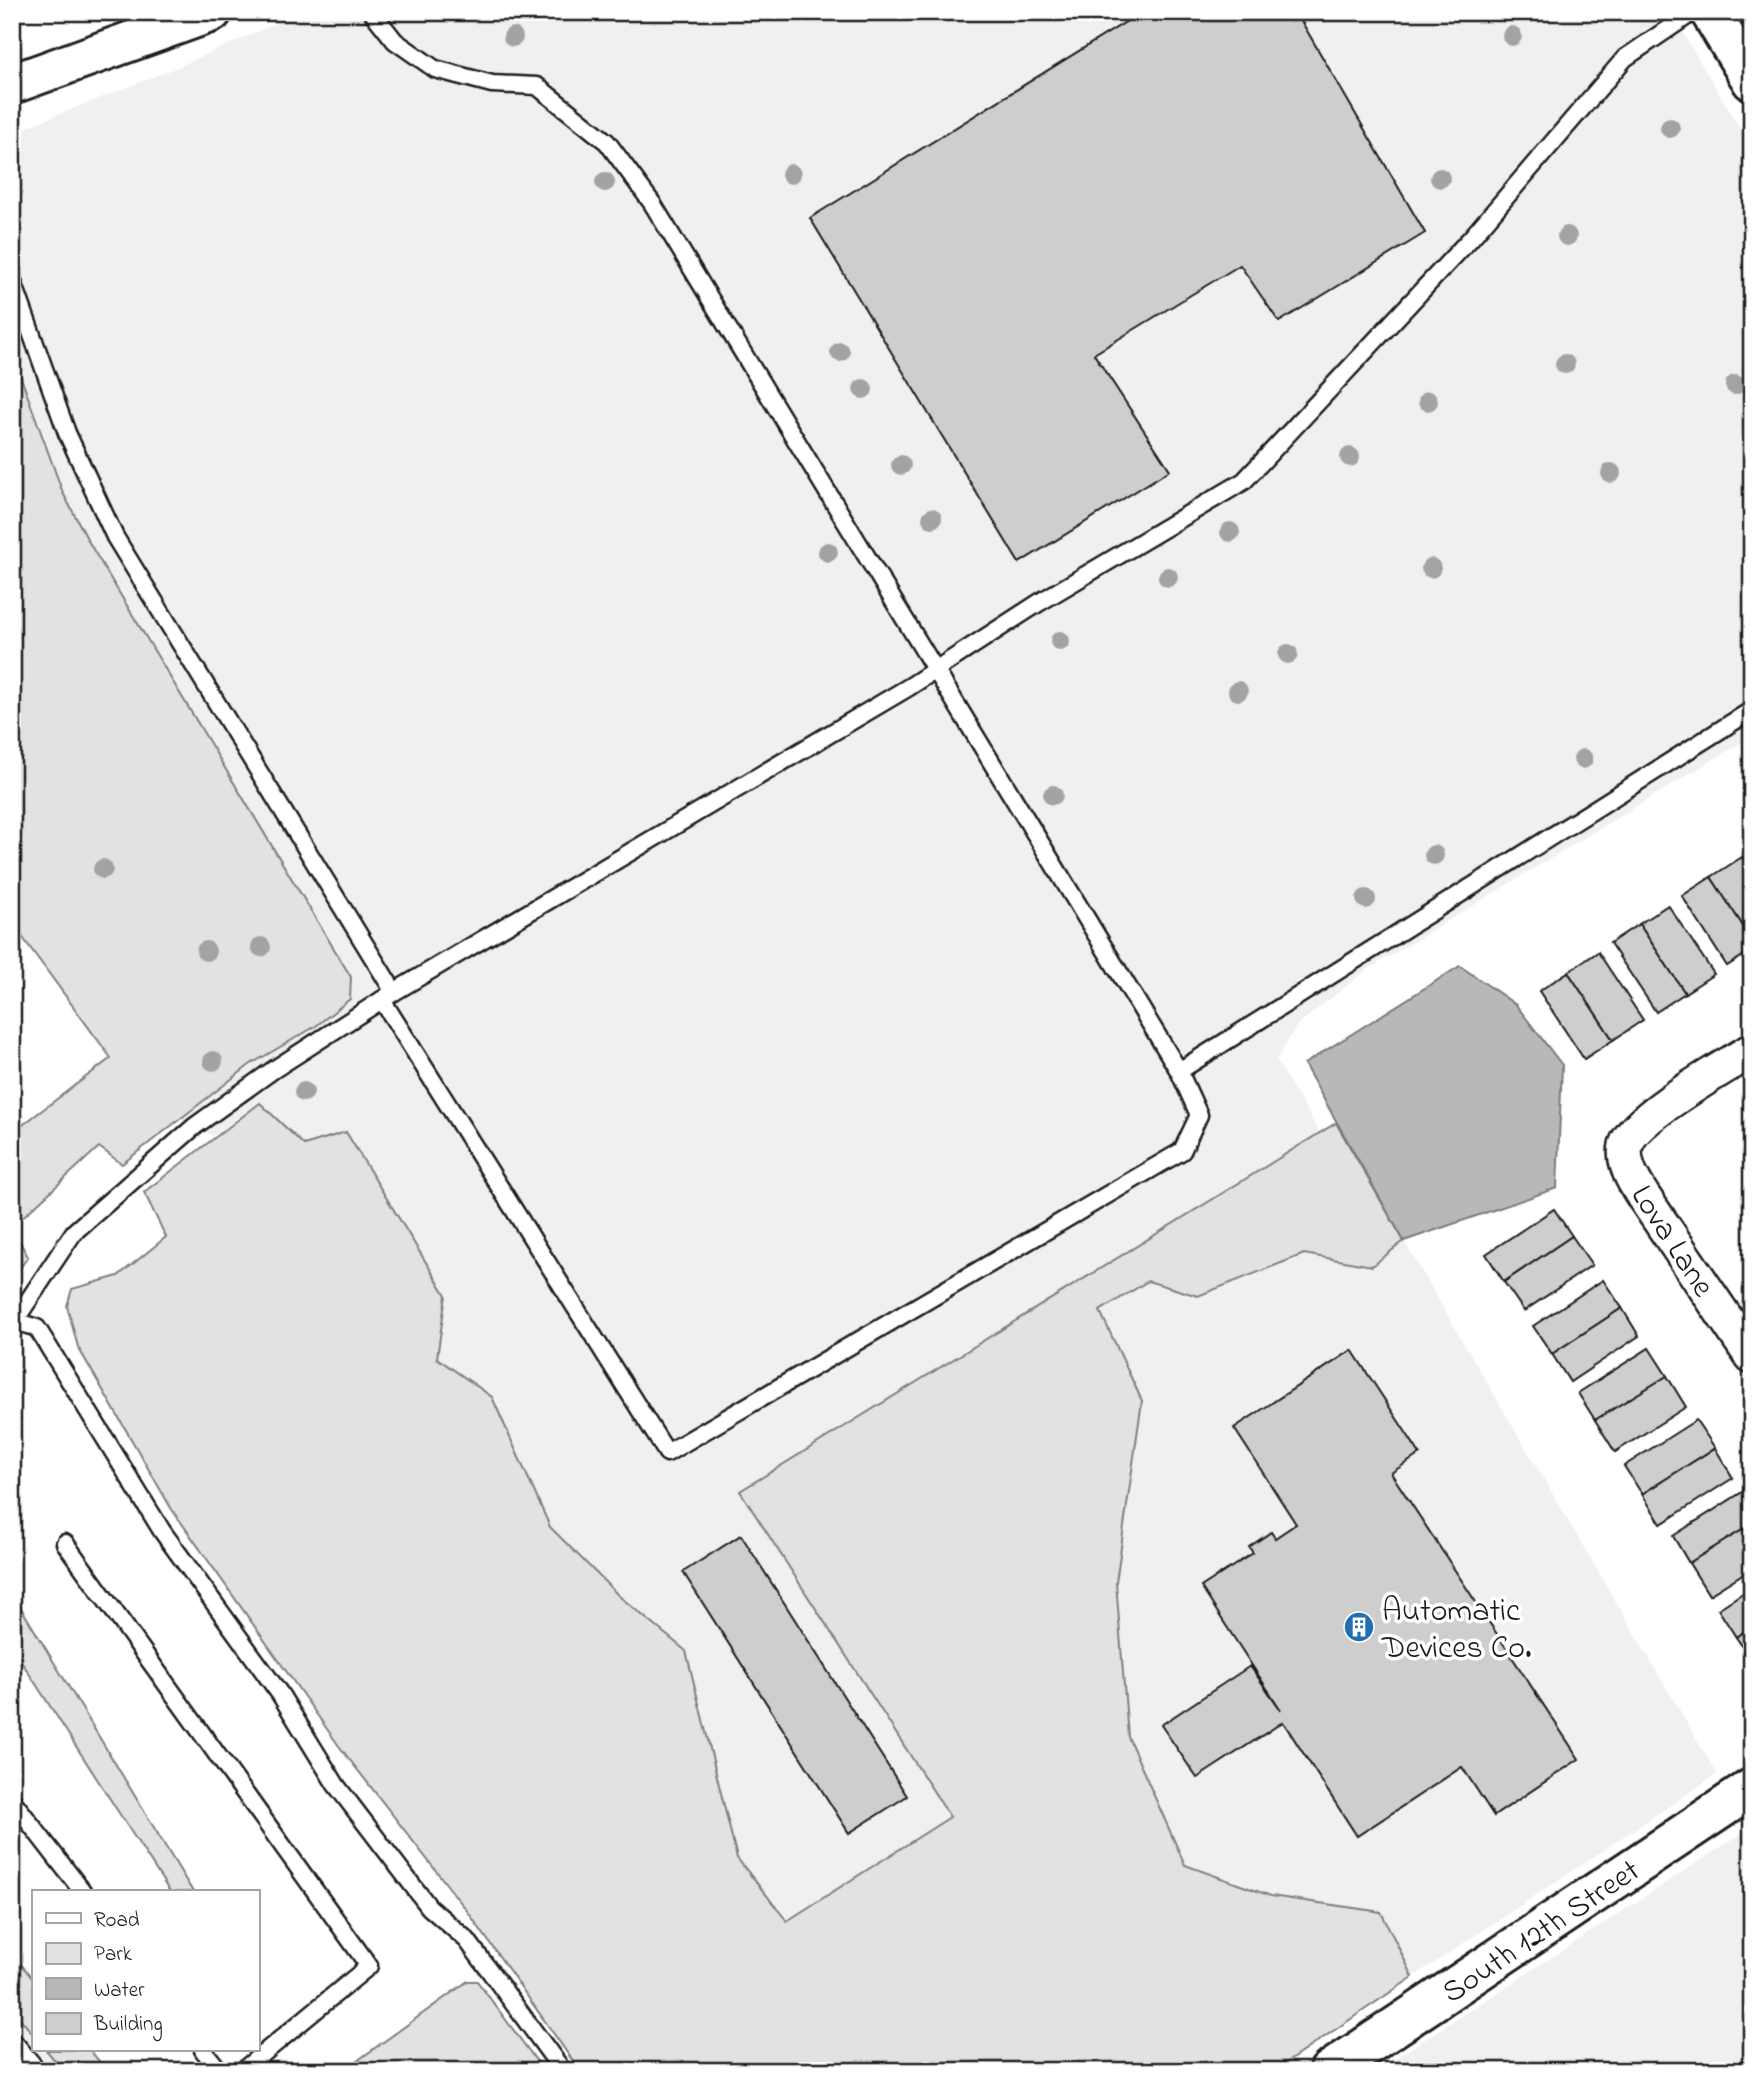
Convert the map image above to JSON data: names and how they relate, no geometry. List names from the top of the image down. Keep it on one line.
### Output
{"streets":{"street":["Lova Lane","South 12th Street"]},"places":{"building":["Automatic Devices Co."]},"legend":["Road","Park","Water","Building"]}
